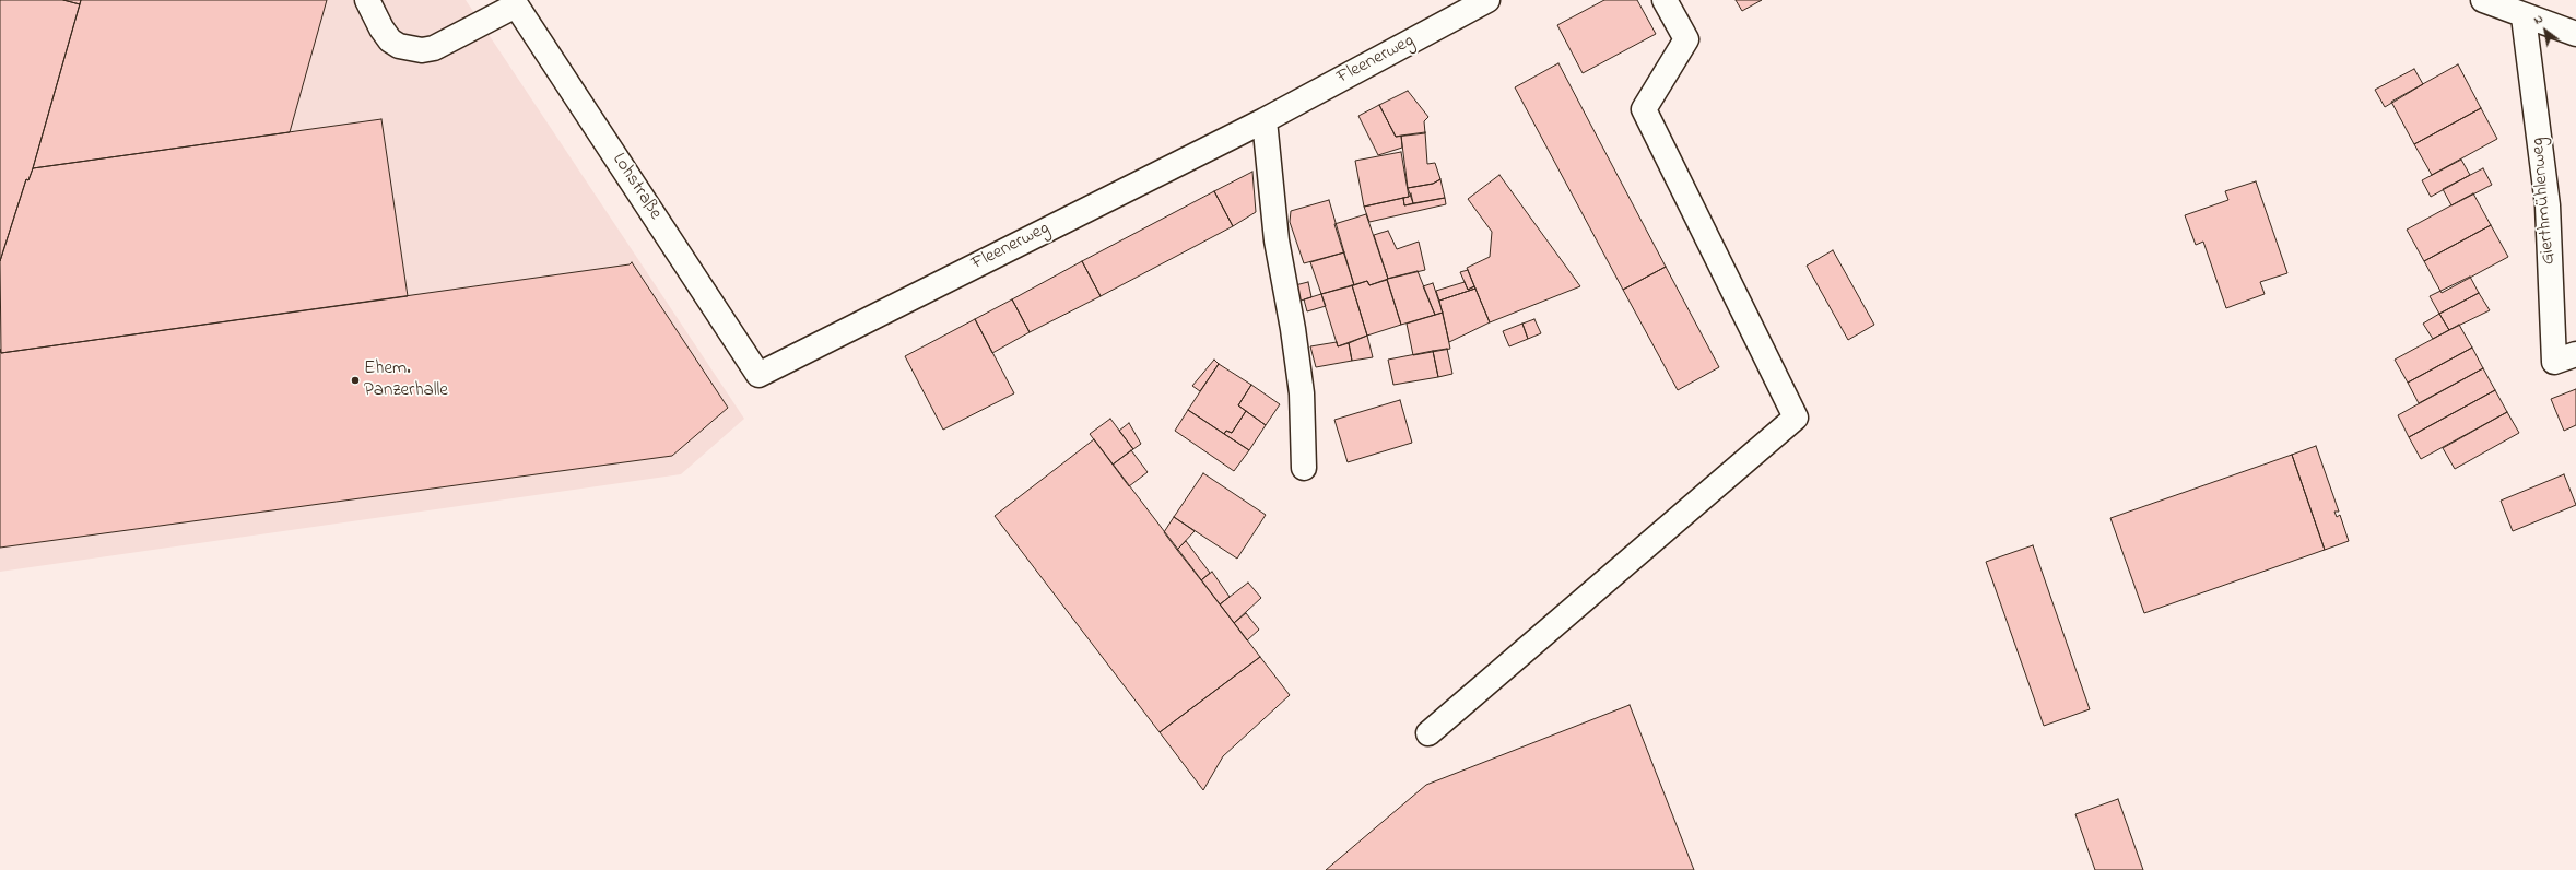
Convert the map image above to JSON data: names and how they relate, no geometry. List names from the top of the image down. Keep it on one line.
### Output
{"streets":{"street":["Fleenerweg","Lohstraße","Gierthmühlenweg"]},"crossings":[["Fleenerweg","Lohstraße"]],"places":["Ehem. Panzerhalle"],"north":"top left"}
